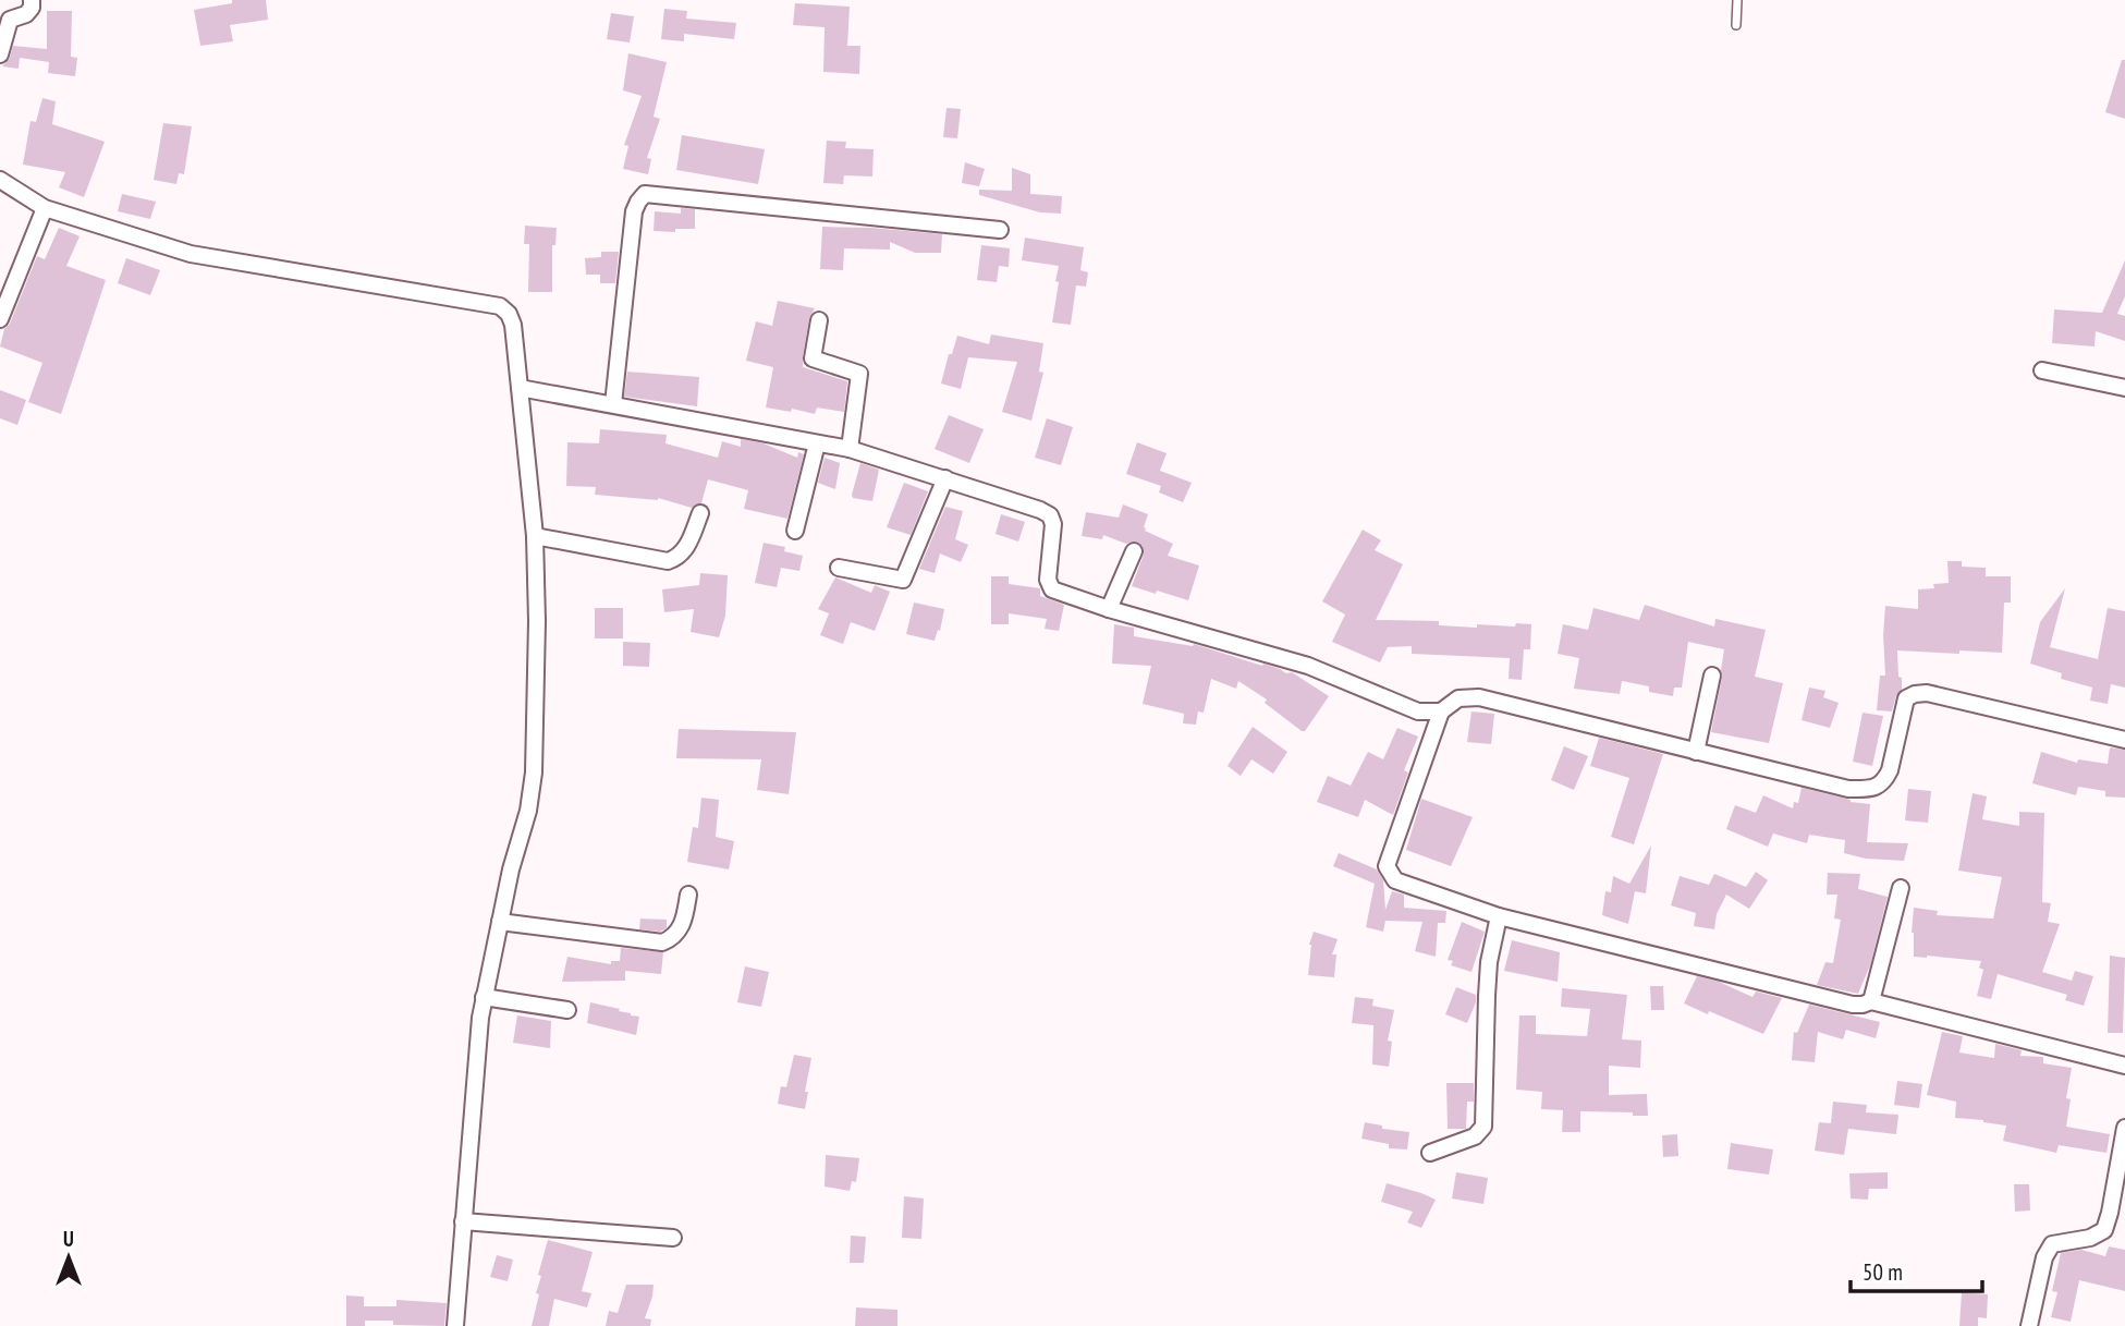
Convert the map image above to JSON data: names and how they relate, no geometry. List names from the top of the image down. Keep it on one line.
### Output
{"scale_bar":"50 m","north":"top"}
